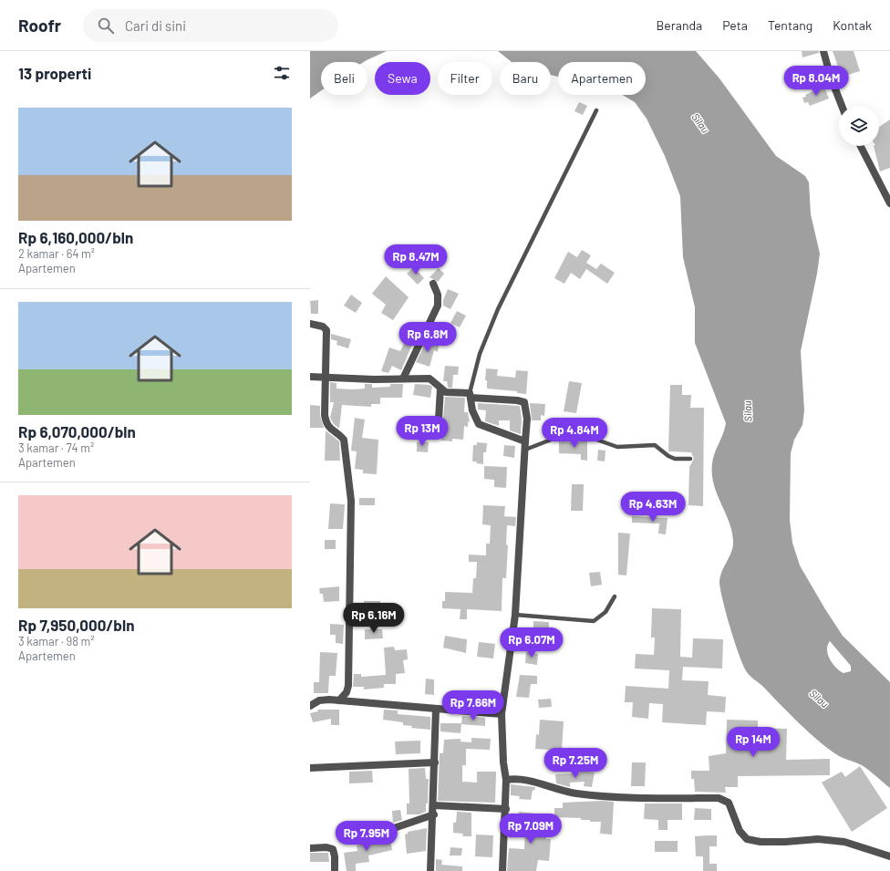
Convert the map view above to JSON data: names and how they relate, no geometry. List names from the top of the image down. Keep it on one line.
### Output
{"water":["Silau"],"page":{"header":"Roofr","search":"Cari di sini","nav":["Beranda","Peta","Tentang","Kontak"],"heading":"13 properti","chip":["Beli","Sewa","Filter","Baru","Apartemen"],"price":["Rp 8.04M","Rp 8.47M","Rp 6.8M","Rp 13M","Rp 4.84M","Rp 4.63M","Rp 6.16M","Rp 6.07M","Rp 7.66M","Rp 14M","Rp 7.25M","Rp 7.09M","Rp 7.95M"],"list":[{"name":"Rp 6,160,000/bln","note":"2 kamar · 64 m² · Apartemen"},{"name":"Rp 6,070,000/bln","note":"3 kamar · 74 m² · Apartemen"},{"name":"Rp 7,950,000/bln","note":"3 kamar · 98 m² · Apartemen"}]}}
